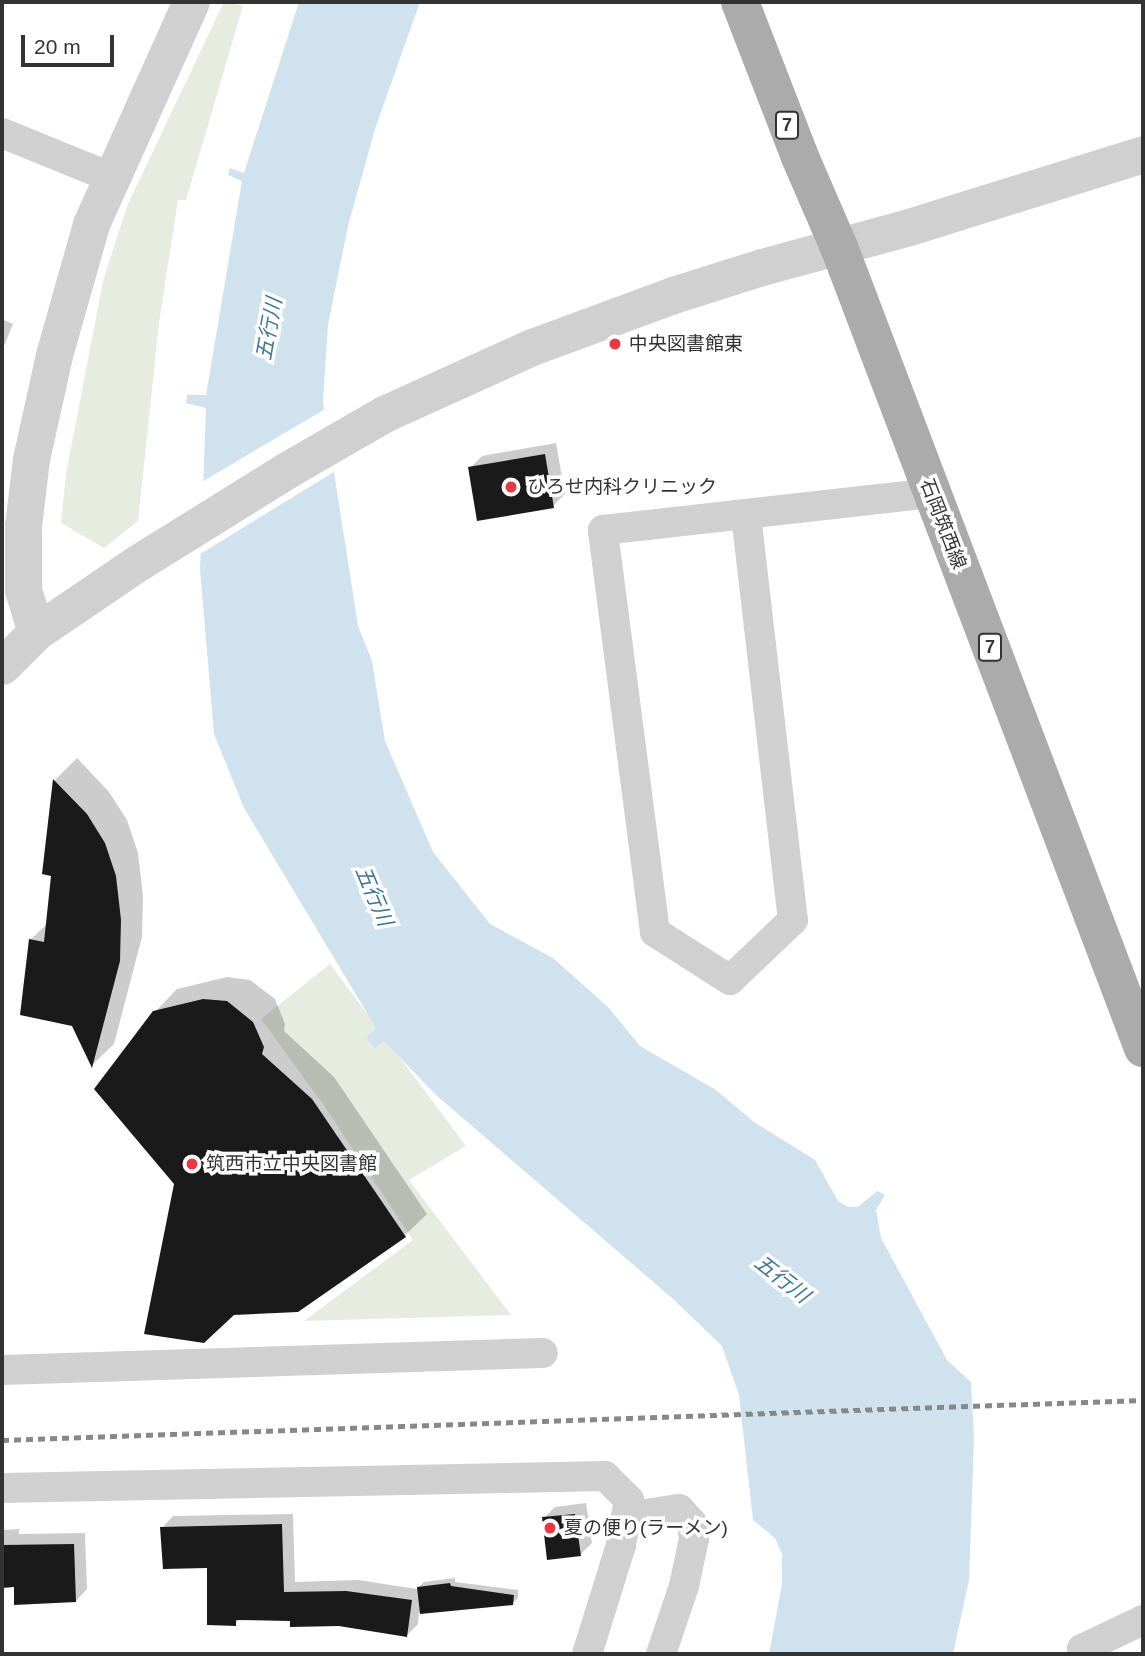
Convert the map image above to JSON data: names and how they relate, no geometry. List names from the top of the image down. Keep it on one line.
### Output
{"streets":{"main road":["7","石岡筑西線"]},"water":["五行川"],"places":["中央図書館東","ひろせ内科クリニック","筑西市立中央図書館","夏の便り(ラーメン)"],"scale_bar":"20 m"}
